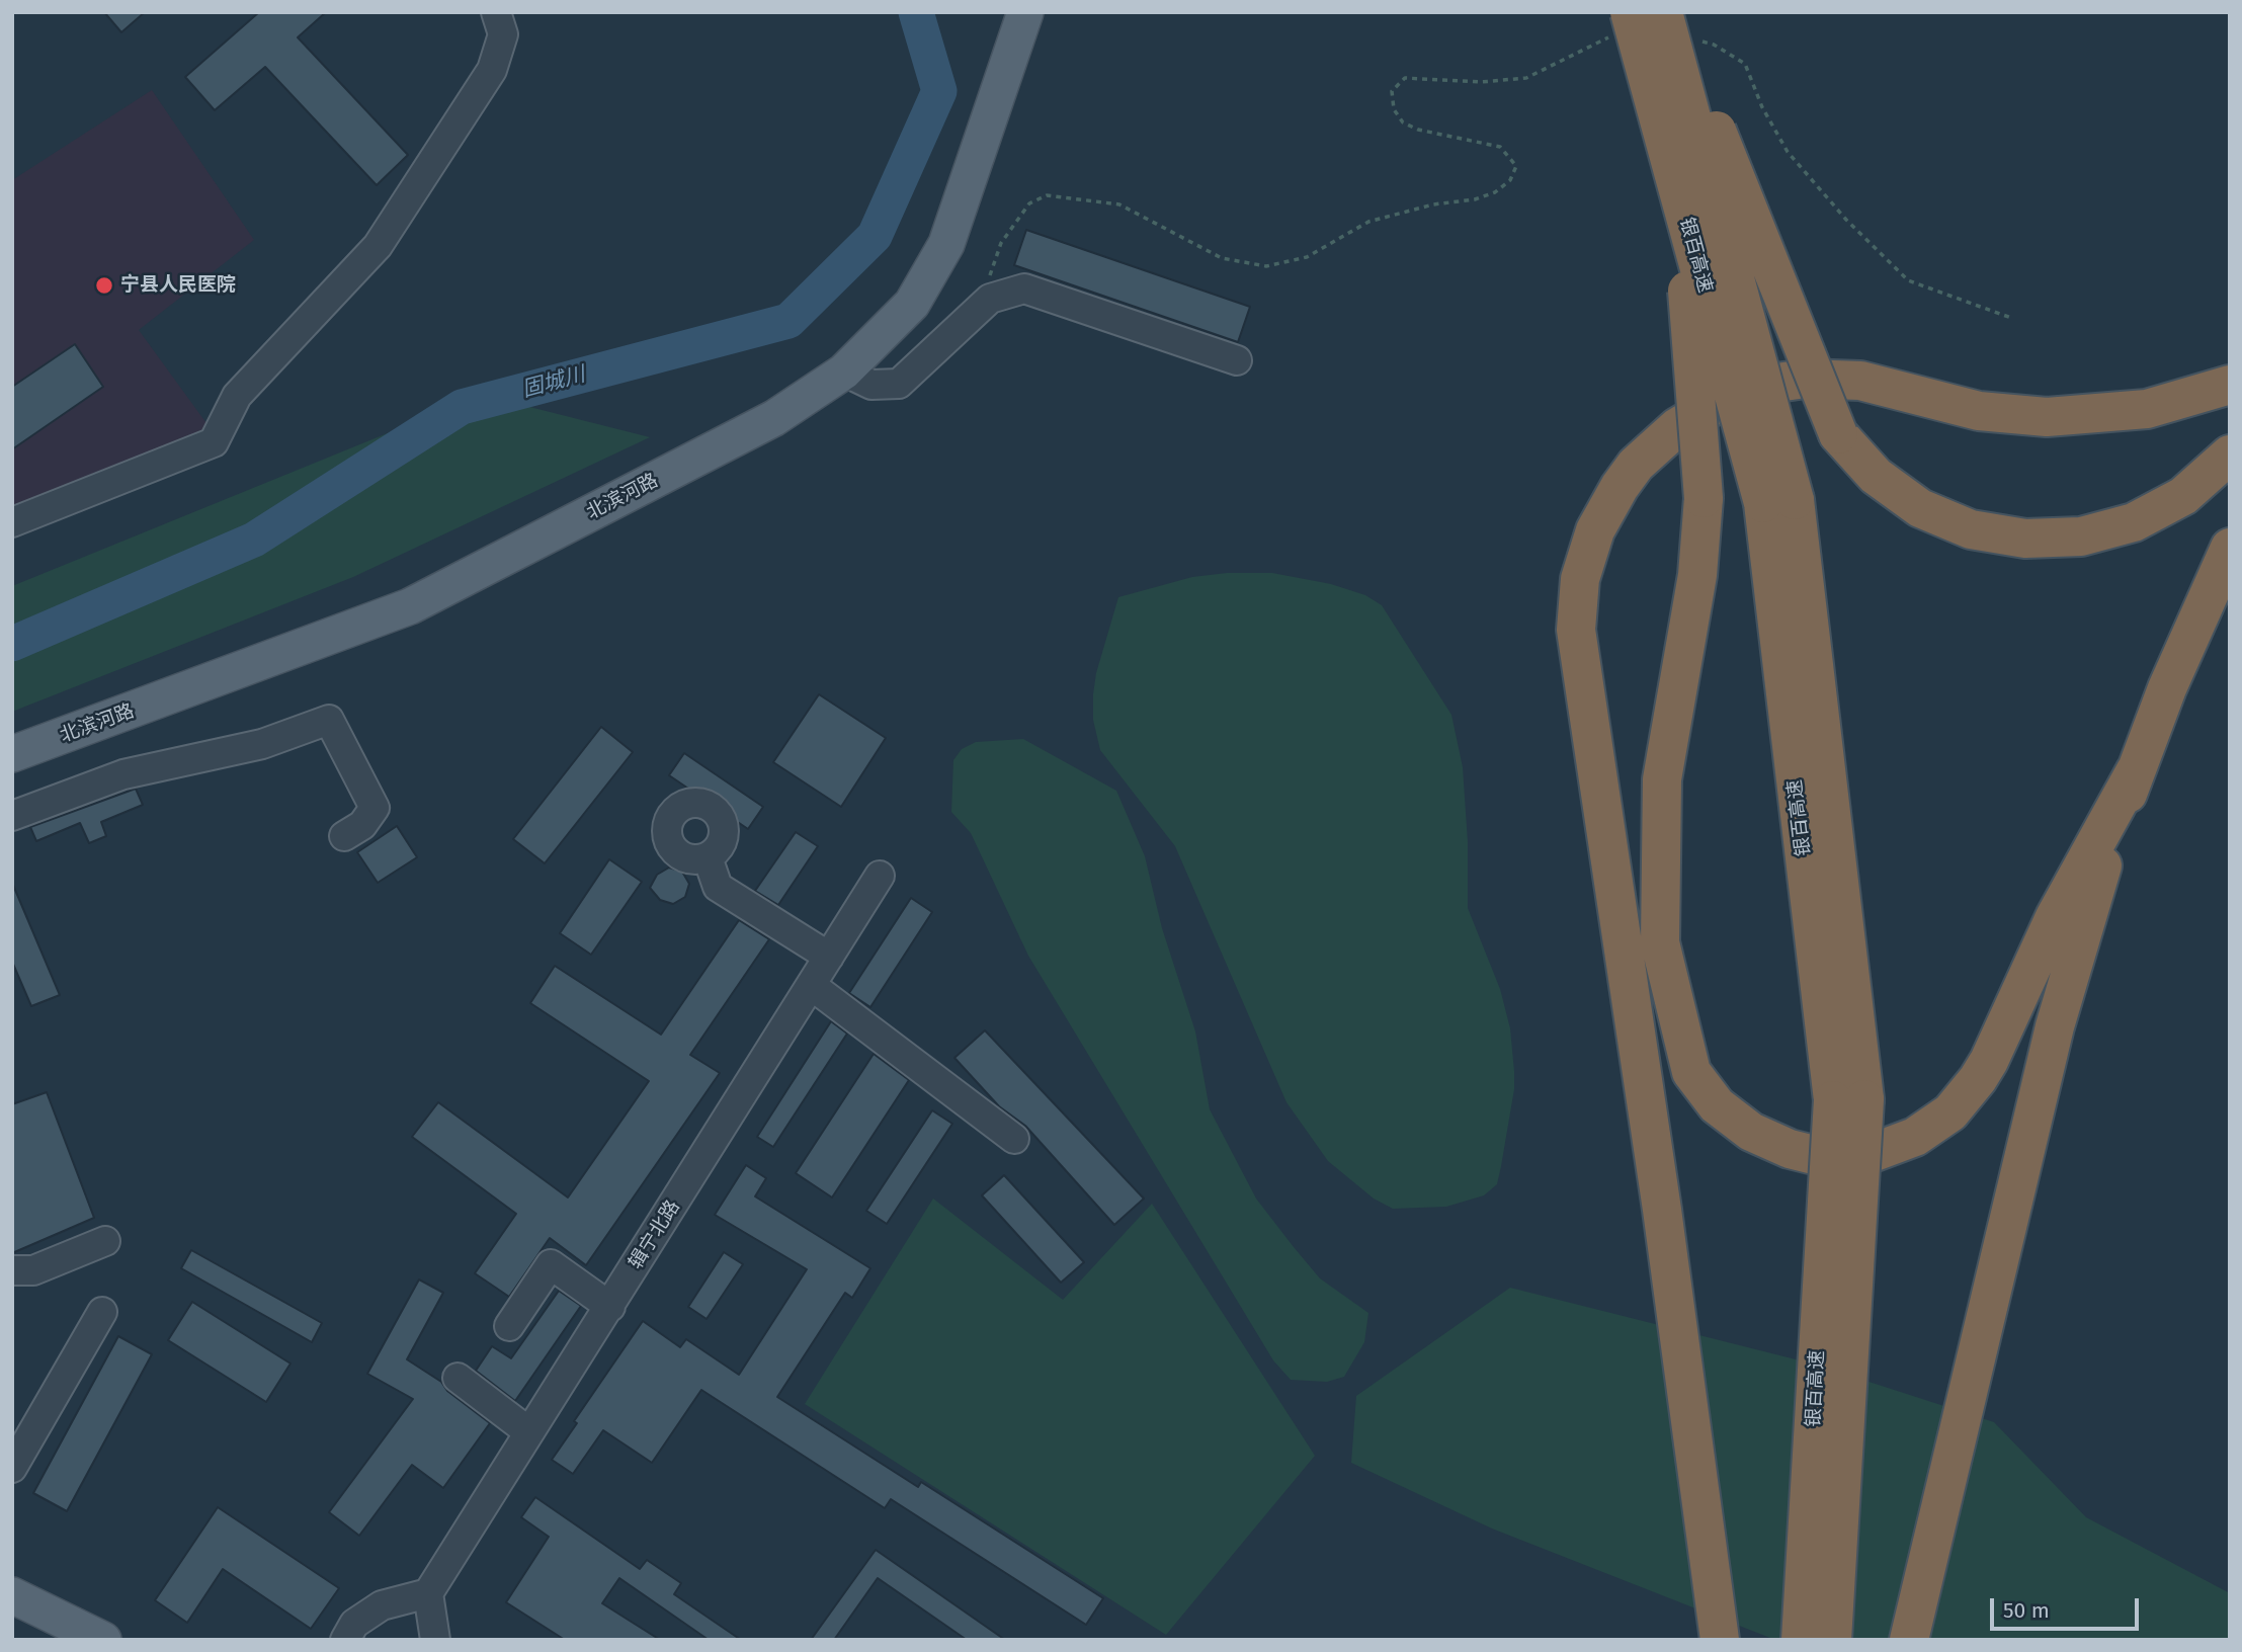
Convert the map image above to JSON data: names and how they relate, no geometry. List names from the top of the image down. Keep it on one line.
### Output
{"streets":{"highway":["银百高速"],"main road":["北滨河路"],"street":["辑宁北路"]},"water":["固城川"],"places":["宁县人民医院"],"scale_bar":"50 m"}
